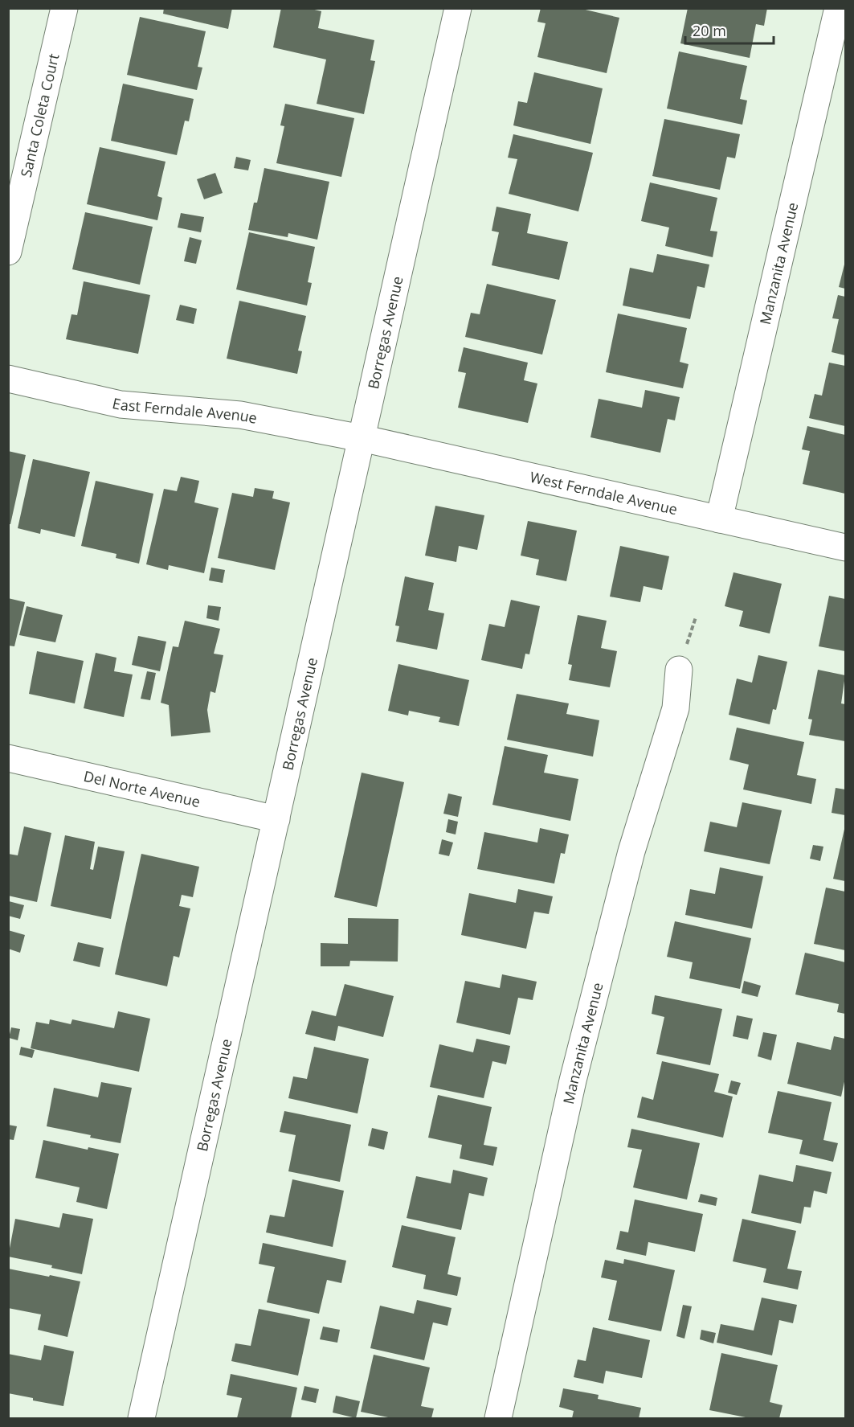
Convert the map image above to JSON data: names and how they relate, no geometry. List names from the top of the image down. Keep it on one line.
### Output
{"streets":{"street":["Santa Coleta Court","Manzanita Avenue","Borregas Avenue","East Ferndale Avenue","West Ferndale Avenue","Del Norte Avenue"]},"crossings":[["Manzanita Avenue","West Ferndale Avenue"],["Borregas Avenue","East Ferndale Avenue"],["Borregas Avenue","West Ferndale Avenue"],["Borregas Avenue","Del Norte Avenue"],["East Ferndale Avenue","West Ferndale Avenue"]],"scale_bar":"20 m"}
